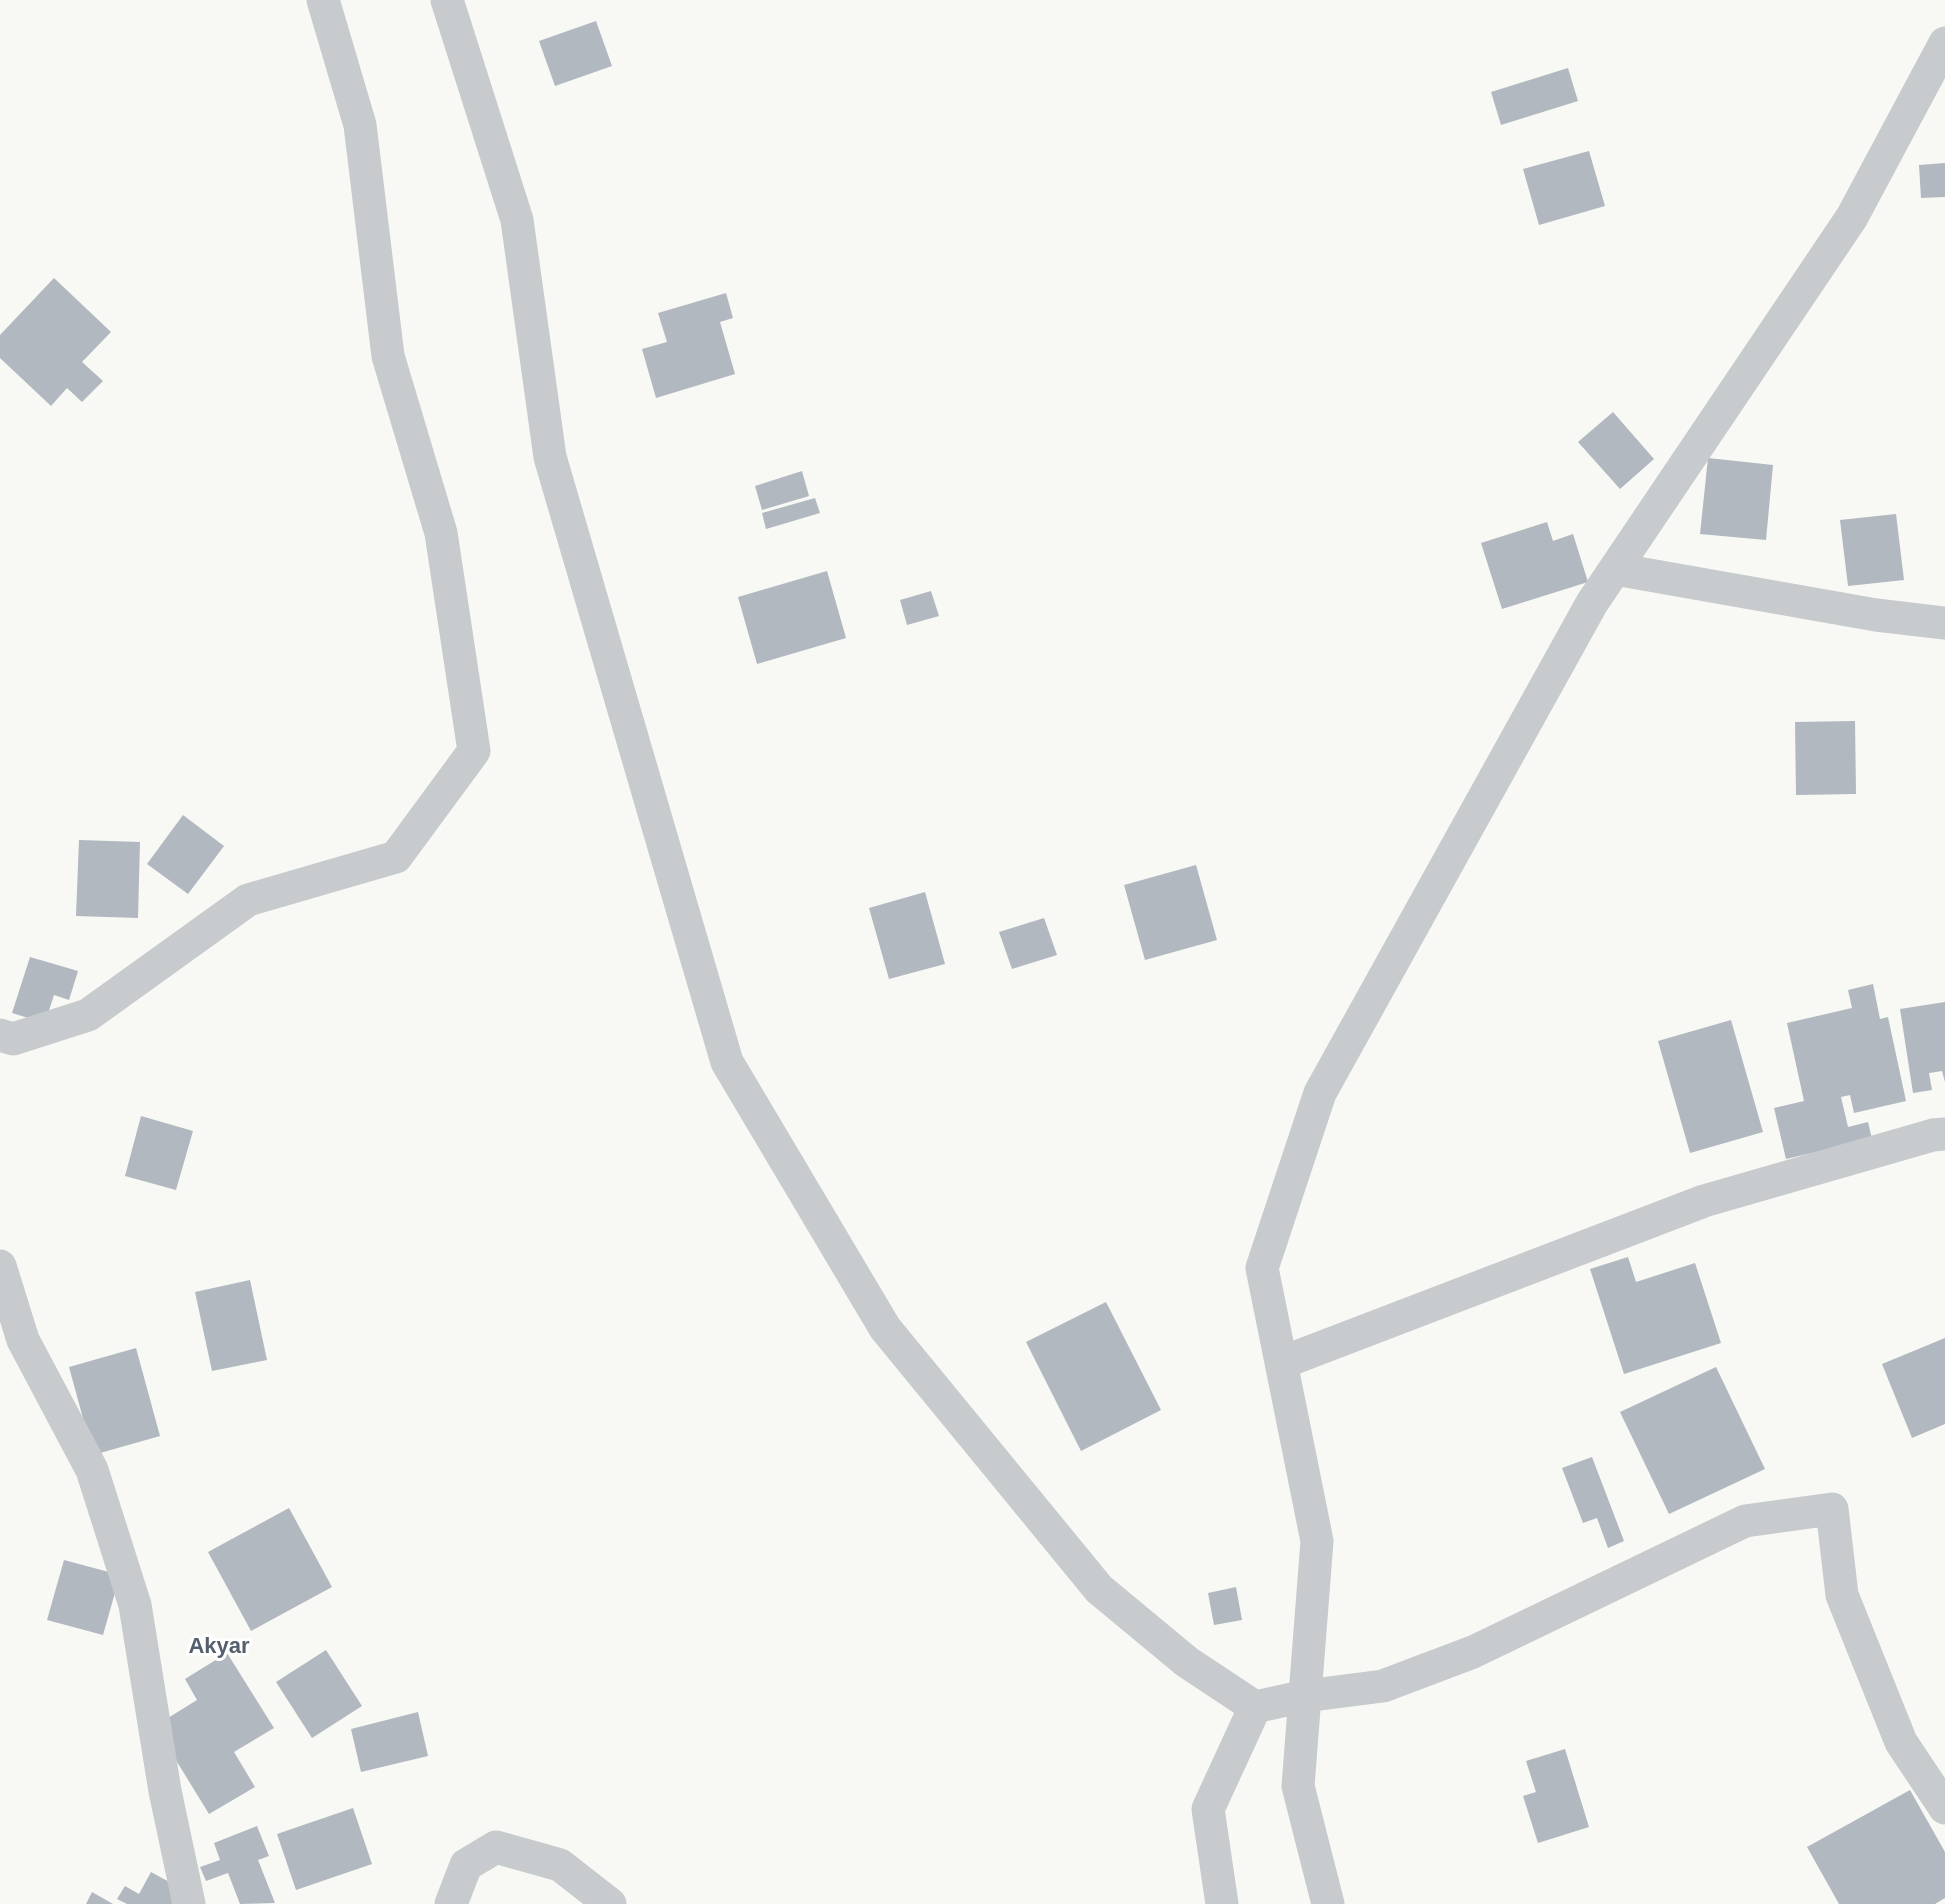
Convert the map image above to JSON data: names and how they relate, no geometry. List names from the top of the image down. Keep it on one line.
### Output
{"districts":["Akyar"]}
